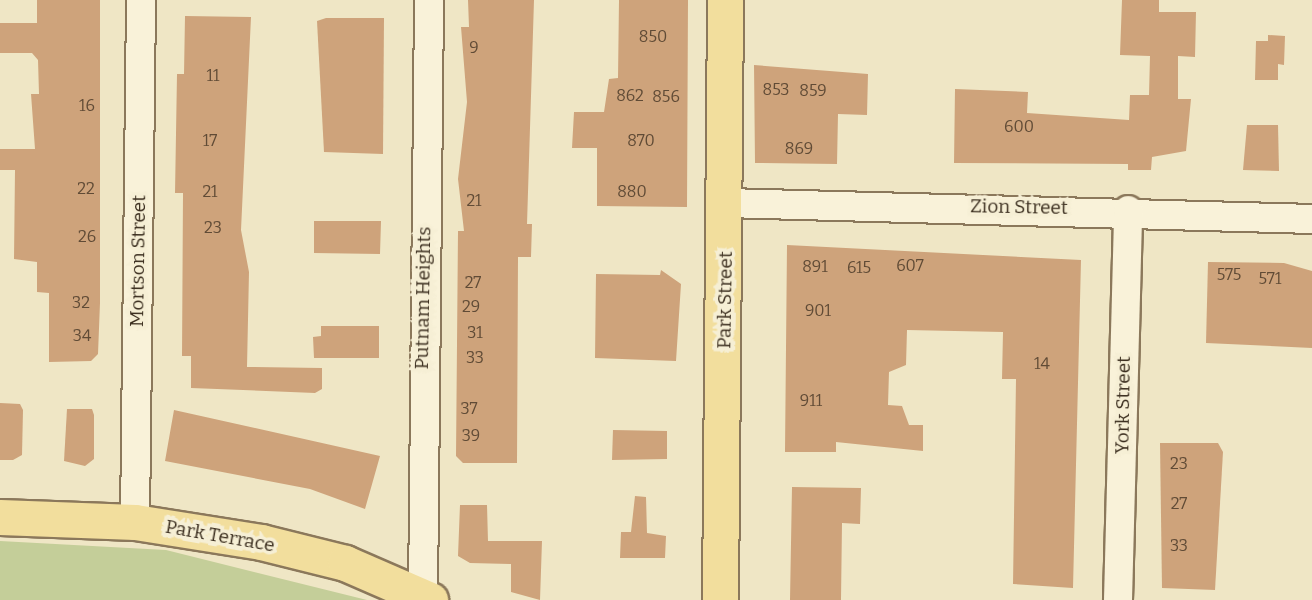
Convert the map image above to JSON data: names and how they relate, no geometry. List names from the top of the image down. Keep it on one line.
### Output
{"streets":{"main road":["Park Street","Park Terrace"],"street":["Zion Street","Mortson Street","Putnam Heights","York Street"]},"crossings":[["Zion Street","Park Street"],["Zion Street","York Street"],["Mortson Street","Park Terrace"],["Putnam Heights","Park Terrace"]],"house_numbers":["850","9","11","853","859","862","856","16","600","17","870","869","22","21","880","21","23","26","607","891","615","575","571","27","32","29","901","31","34","33","14","911","37","39","23","27","33"]}
